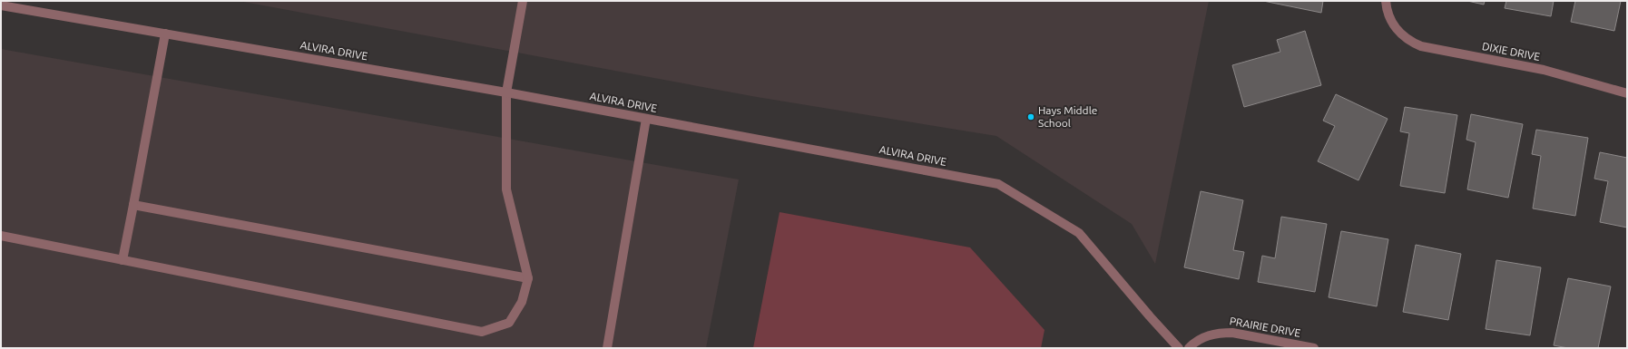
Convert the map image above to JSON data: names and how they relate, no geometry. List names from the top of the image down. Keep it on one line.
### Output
{"streets":{"street":["ALVIRA DRIVE","DIXIE DRIVE","PRAIRIE DRIVE"]},"places":["Hays Middle School"]}
